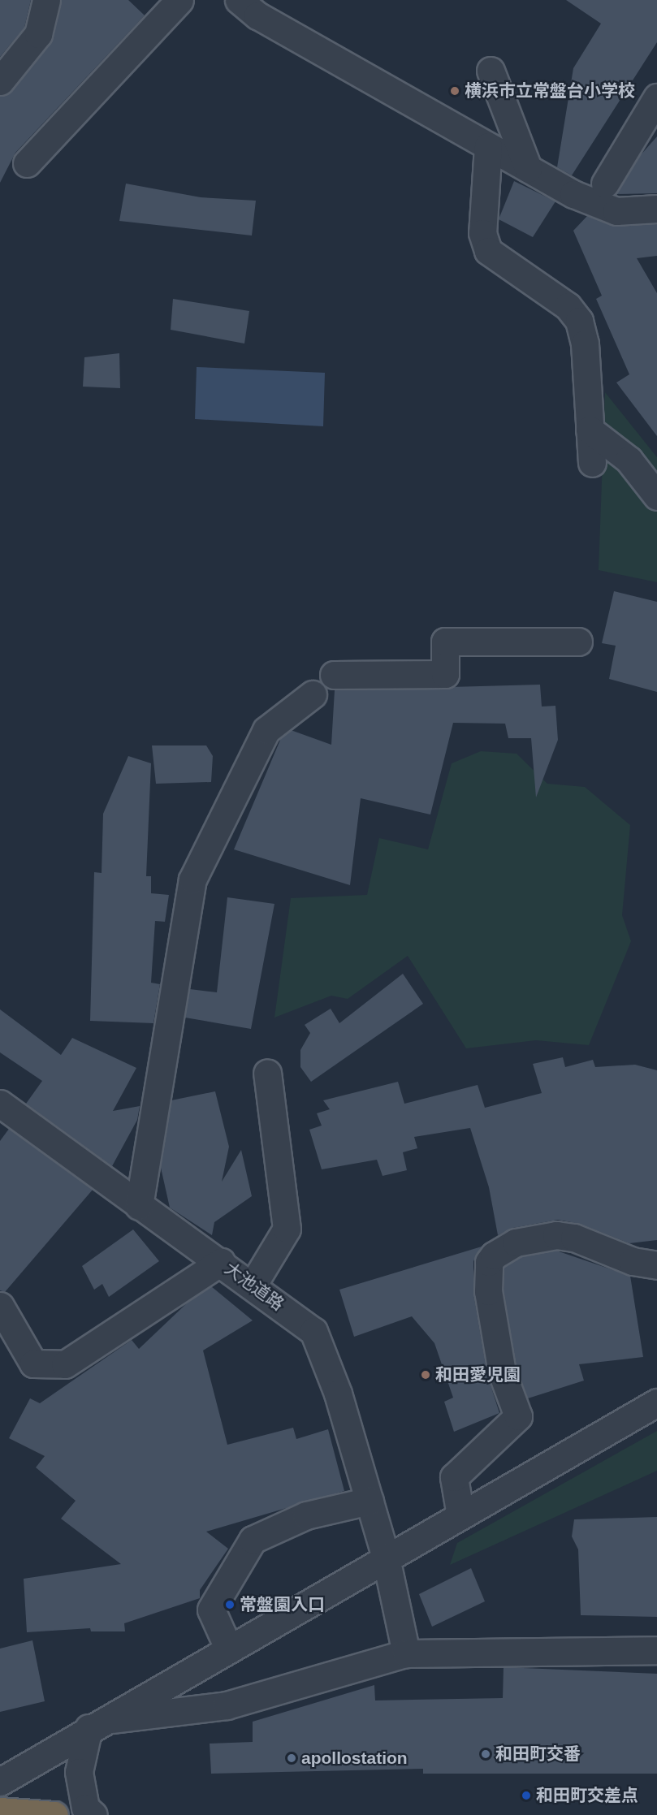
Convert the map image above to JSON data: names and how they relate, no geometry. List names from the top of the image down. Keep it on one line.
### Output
{"streets":{"street":["大池道路"]},"places":["横浜市立常盤台小学校","和田愛児園","常盤園入口","和田町交番","apollostation","和田町交差点"]}
